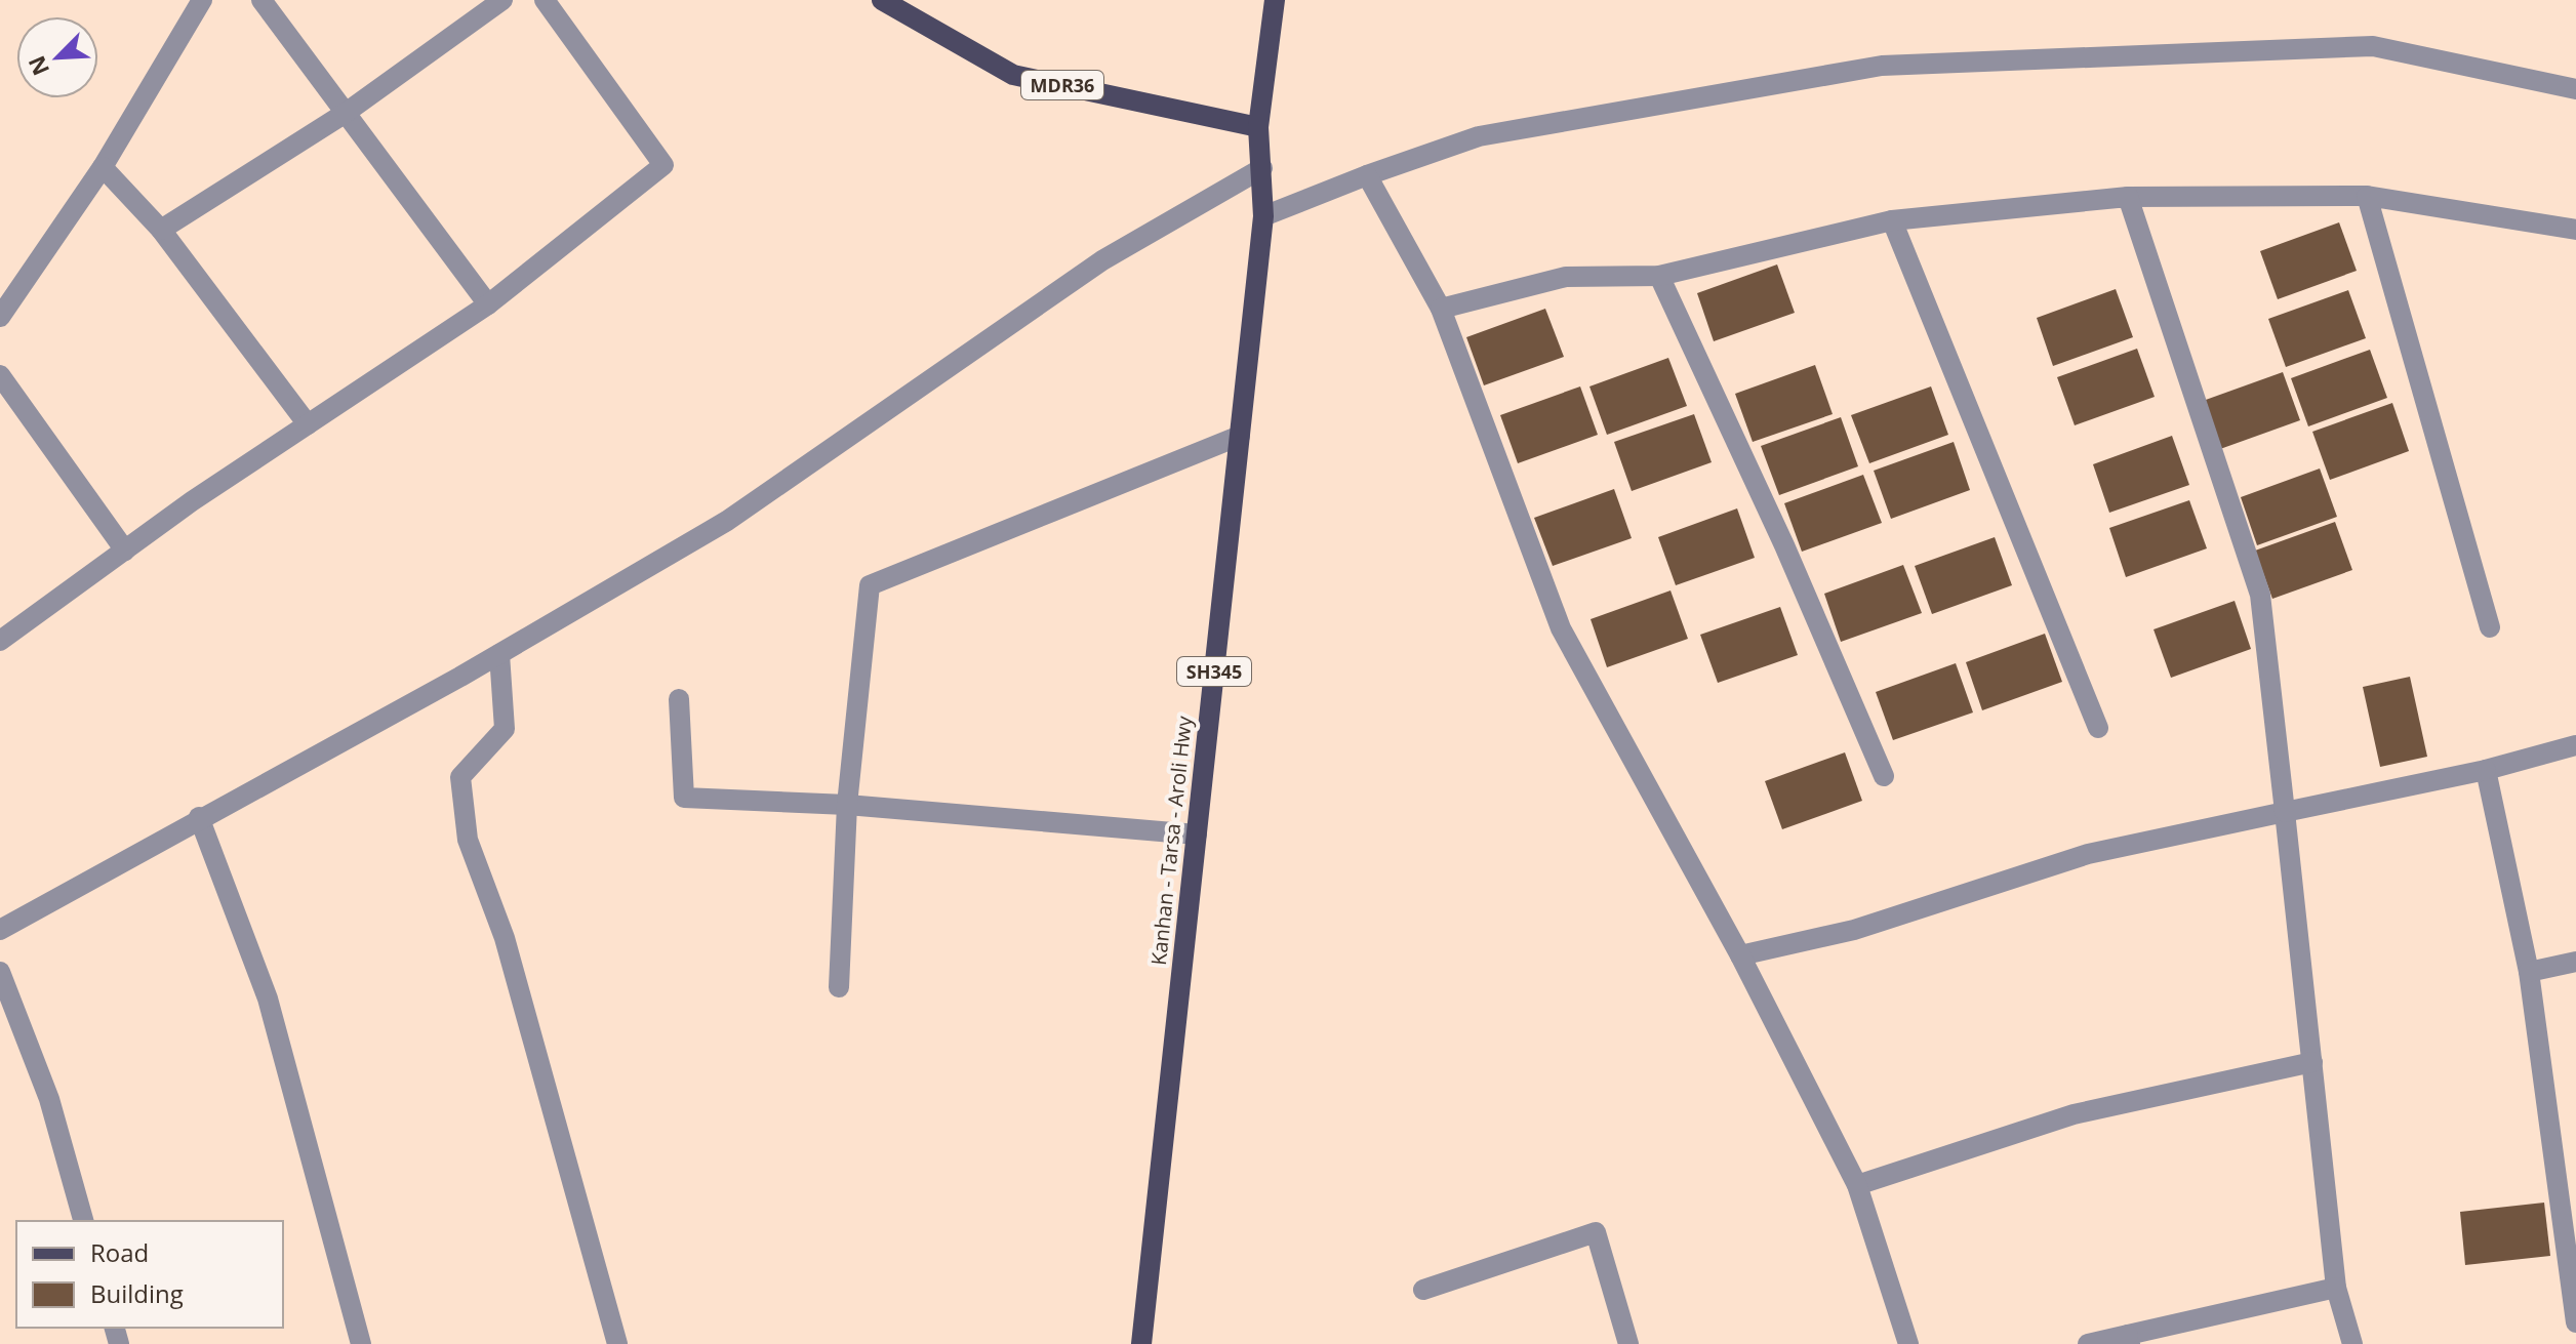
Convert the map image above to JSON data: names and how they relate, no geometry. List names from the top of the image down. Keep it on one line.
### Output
{"streets":{"main road":["MDR36","SH345","Kanhan - Tarsa - Aroli Hwy"]},"crossings":[["MDR36","Kanhan - Tarsa - Aroli Hwy"]],"legend":["Road","Building"],"north":"bottom left"}
